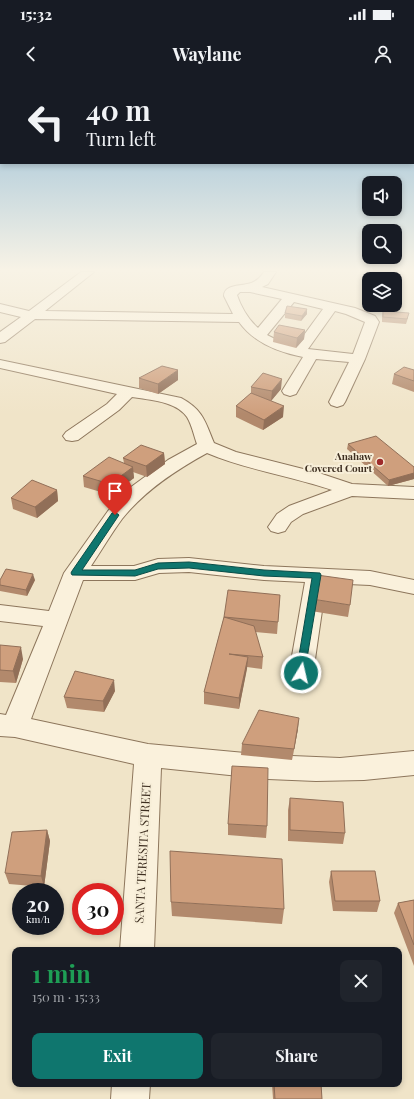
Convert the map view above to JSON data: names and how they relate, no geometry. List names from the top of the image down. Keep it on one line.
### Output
{"streets":{"street":["SANTA TERESITA STREET"]},"places":["Anahaw Covered Court"],"page":{"status":"15:32","header":"Waylane","turn":["40 m","Turn left"],"speed":"20 km/h","limit":"30","heading":["1 min","150 m · 15:33"],"buttons":["Exit","Share"]}}
